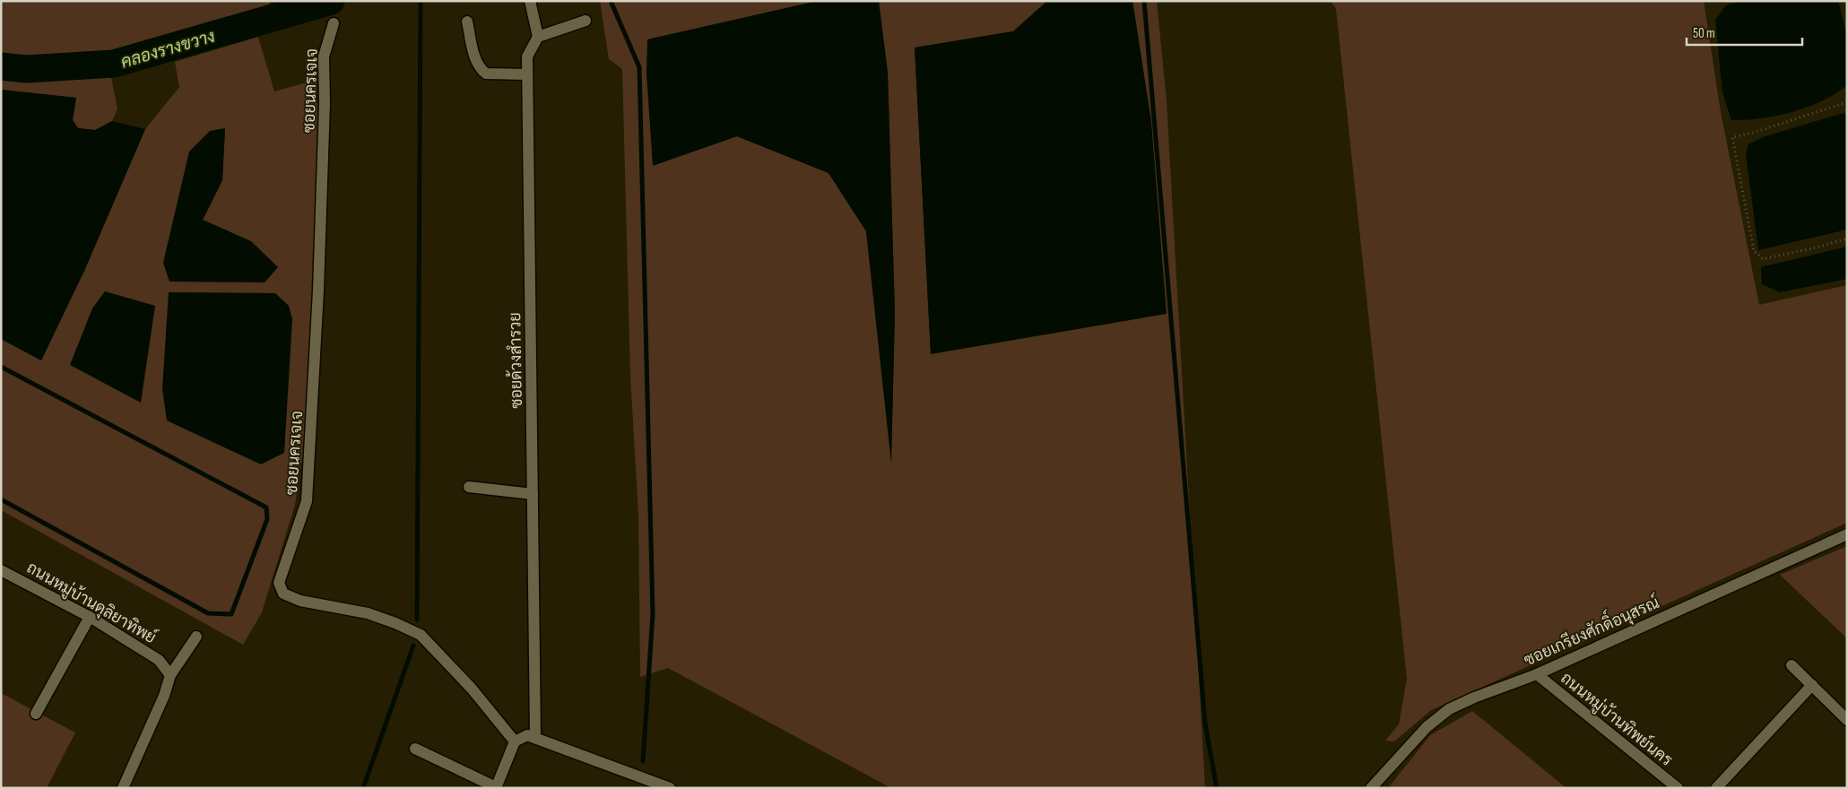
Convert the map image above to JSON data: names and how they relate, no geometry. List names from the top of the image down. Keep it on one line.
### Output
{"streets":{"street":["ซอยนครเจเจ","ซอยด้วงสำรวย","ถนนหมู่บ้านดุลิยาทิพย์","ซอยเกรียงศักดิ์อนุสรณ์","ถนนหมู่บ้านทิพย์นคร"]},"crossings":[["ซอยเกรียงศักดิ์อนุสรณ์","ถนนหมู่บ้านทิพย์นคร"]],"water":["คลองรางขวาง"],"scale_bar":"50 m"}
